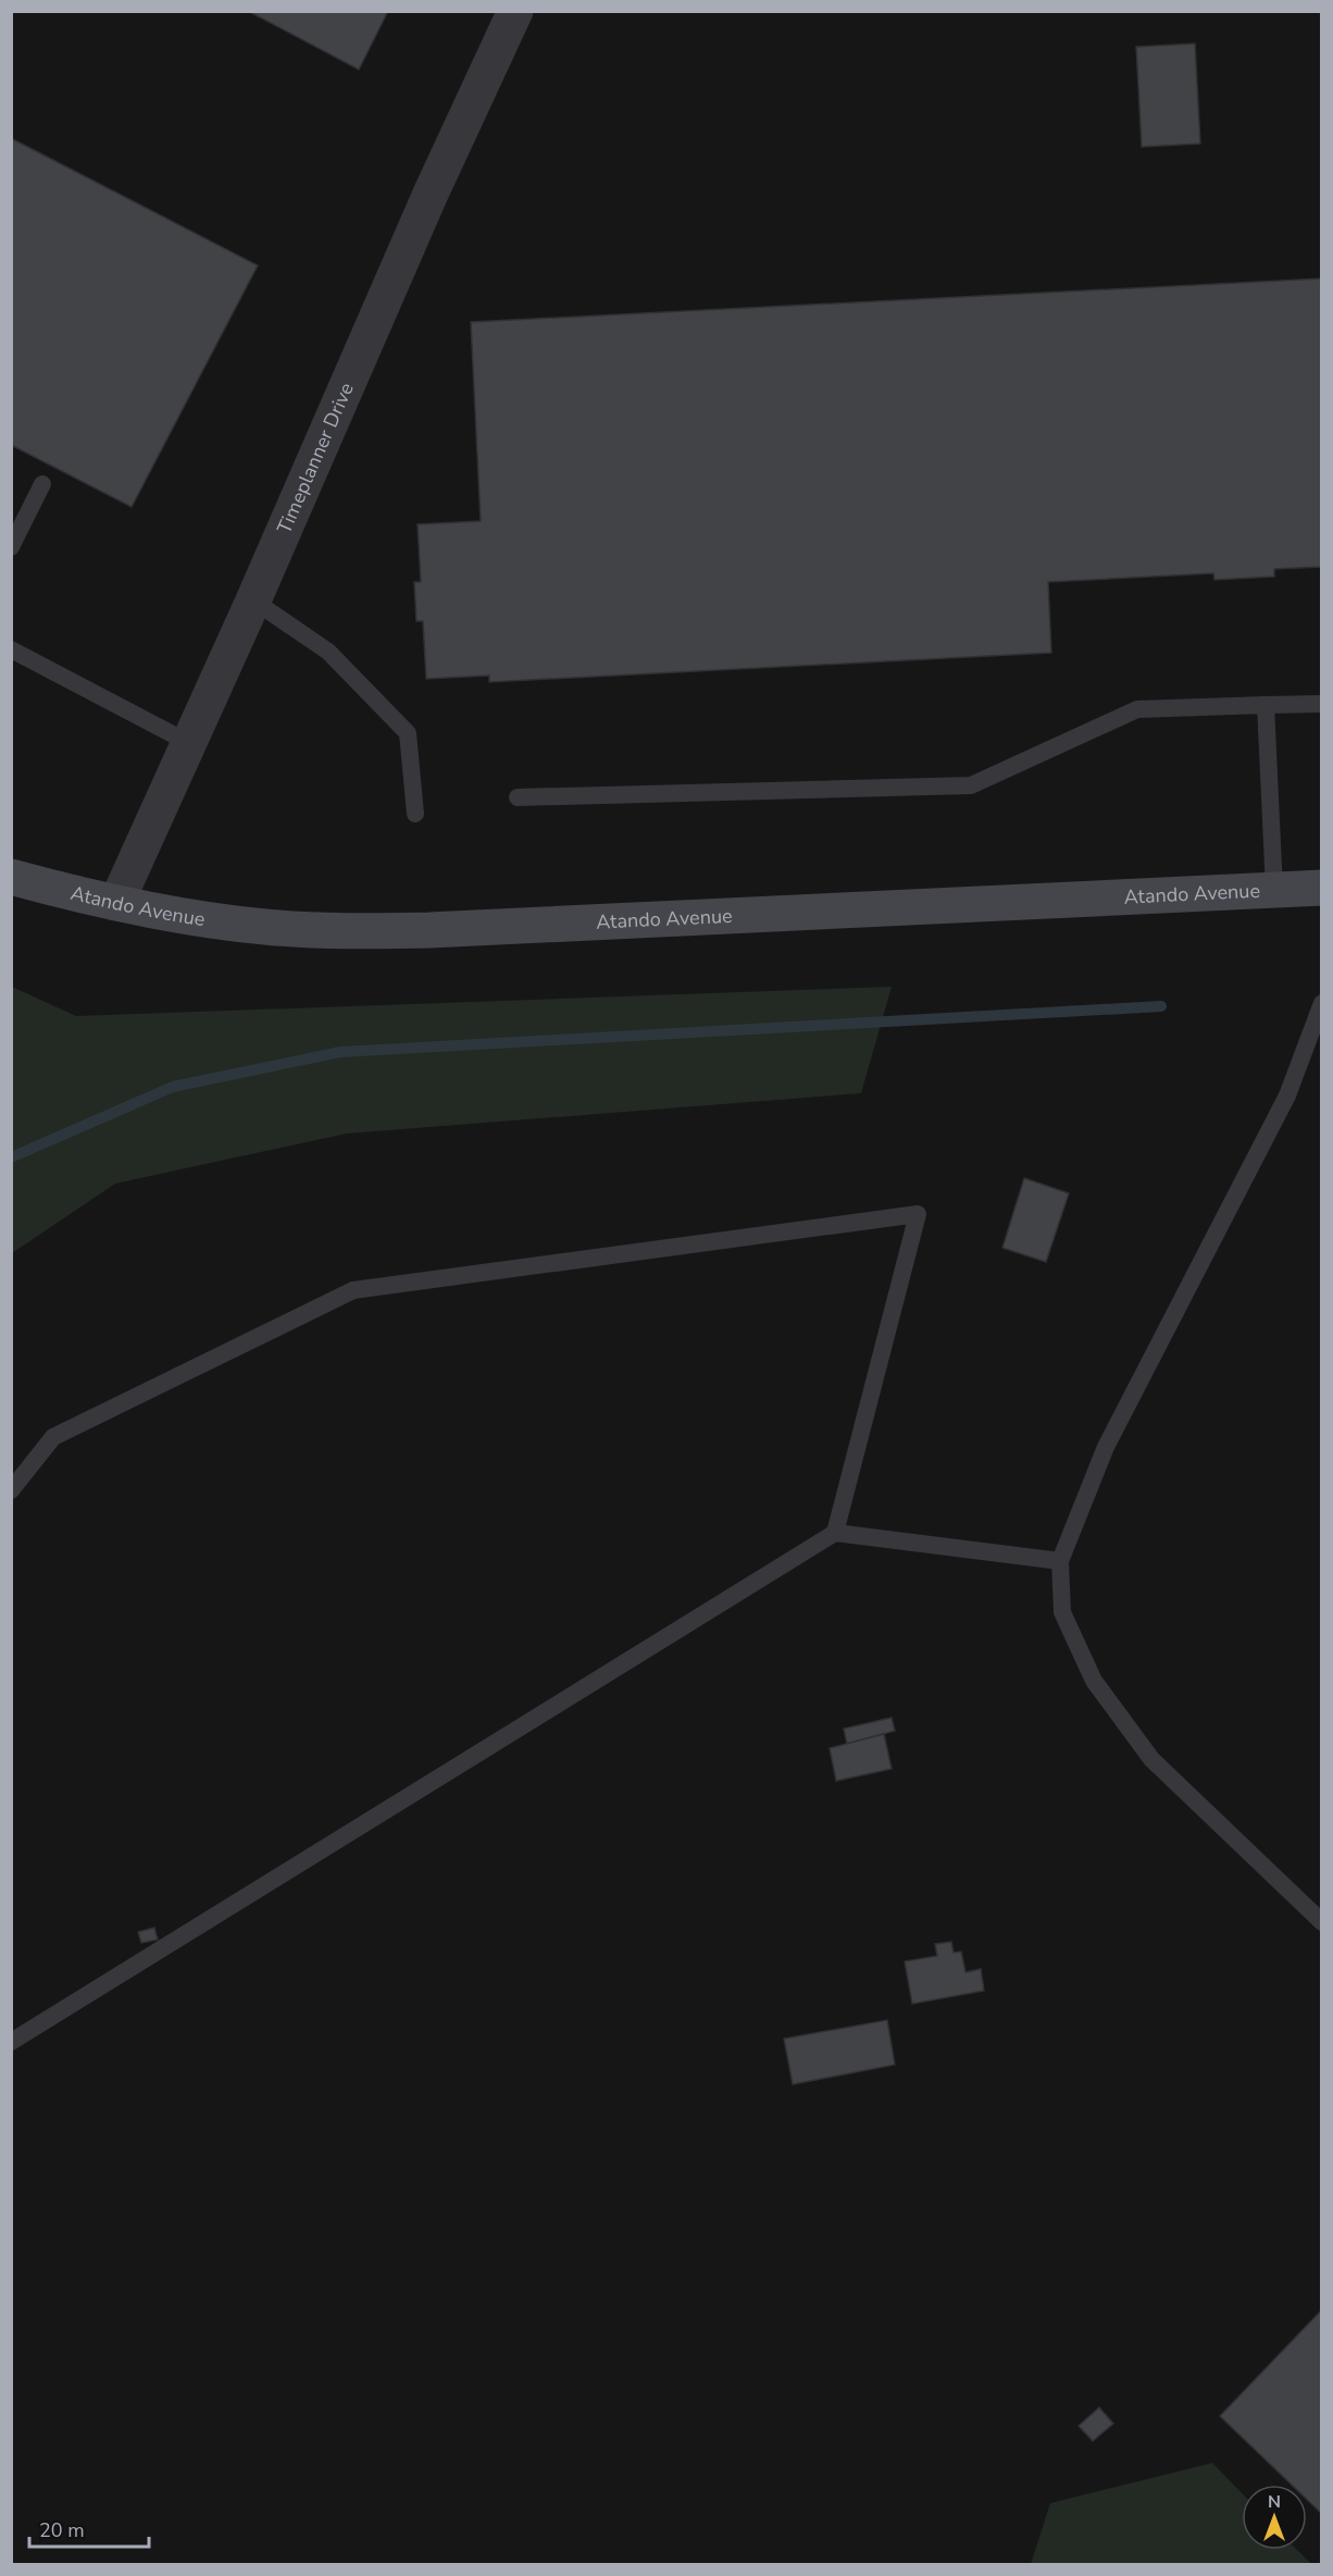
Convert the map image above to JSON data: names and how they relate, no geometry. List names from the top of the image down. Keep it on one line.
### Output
{"streets":{"main road":["Atando Avenue"],"street":["Timeplanner Drive"]},"crossings":[["Timeplanner Drive","Atando Avenue"]],"scale_bar":"20 m","north":"top"}
